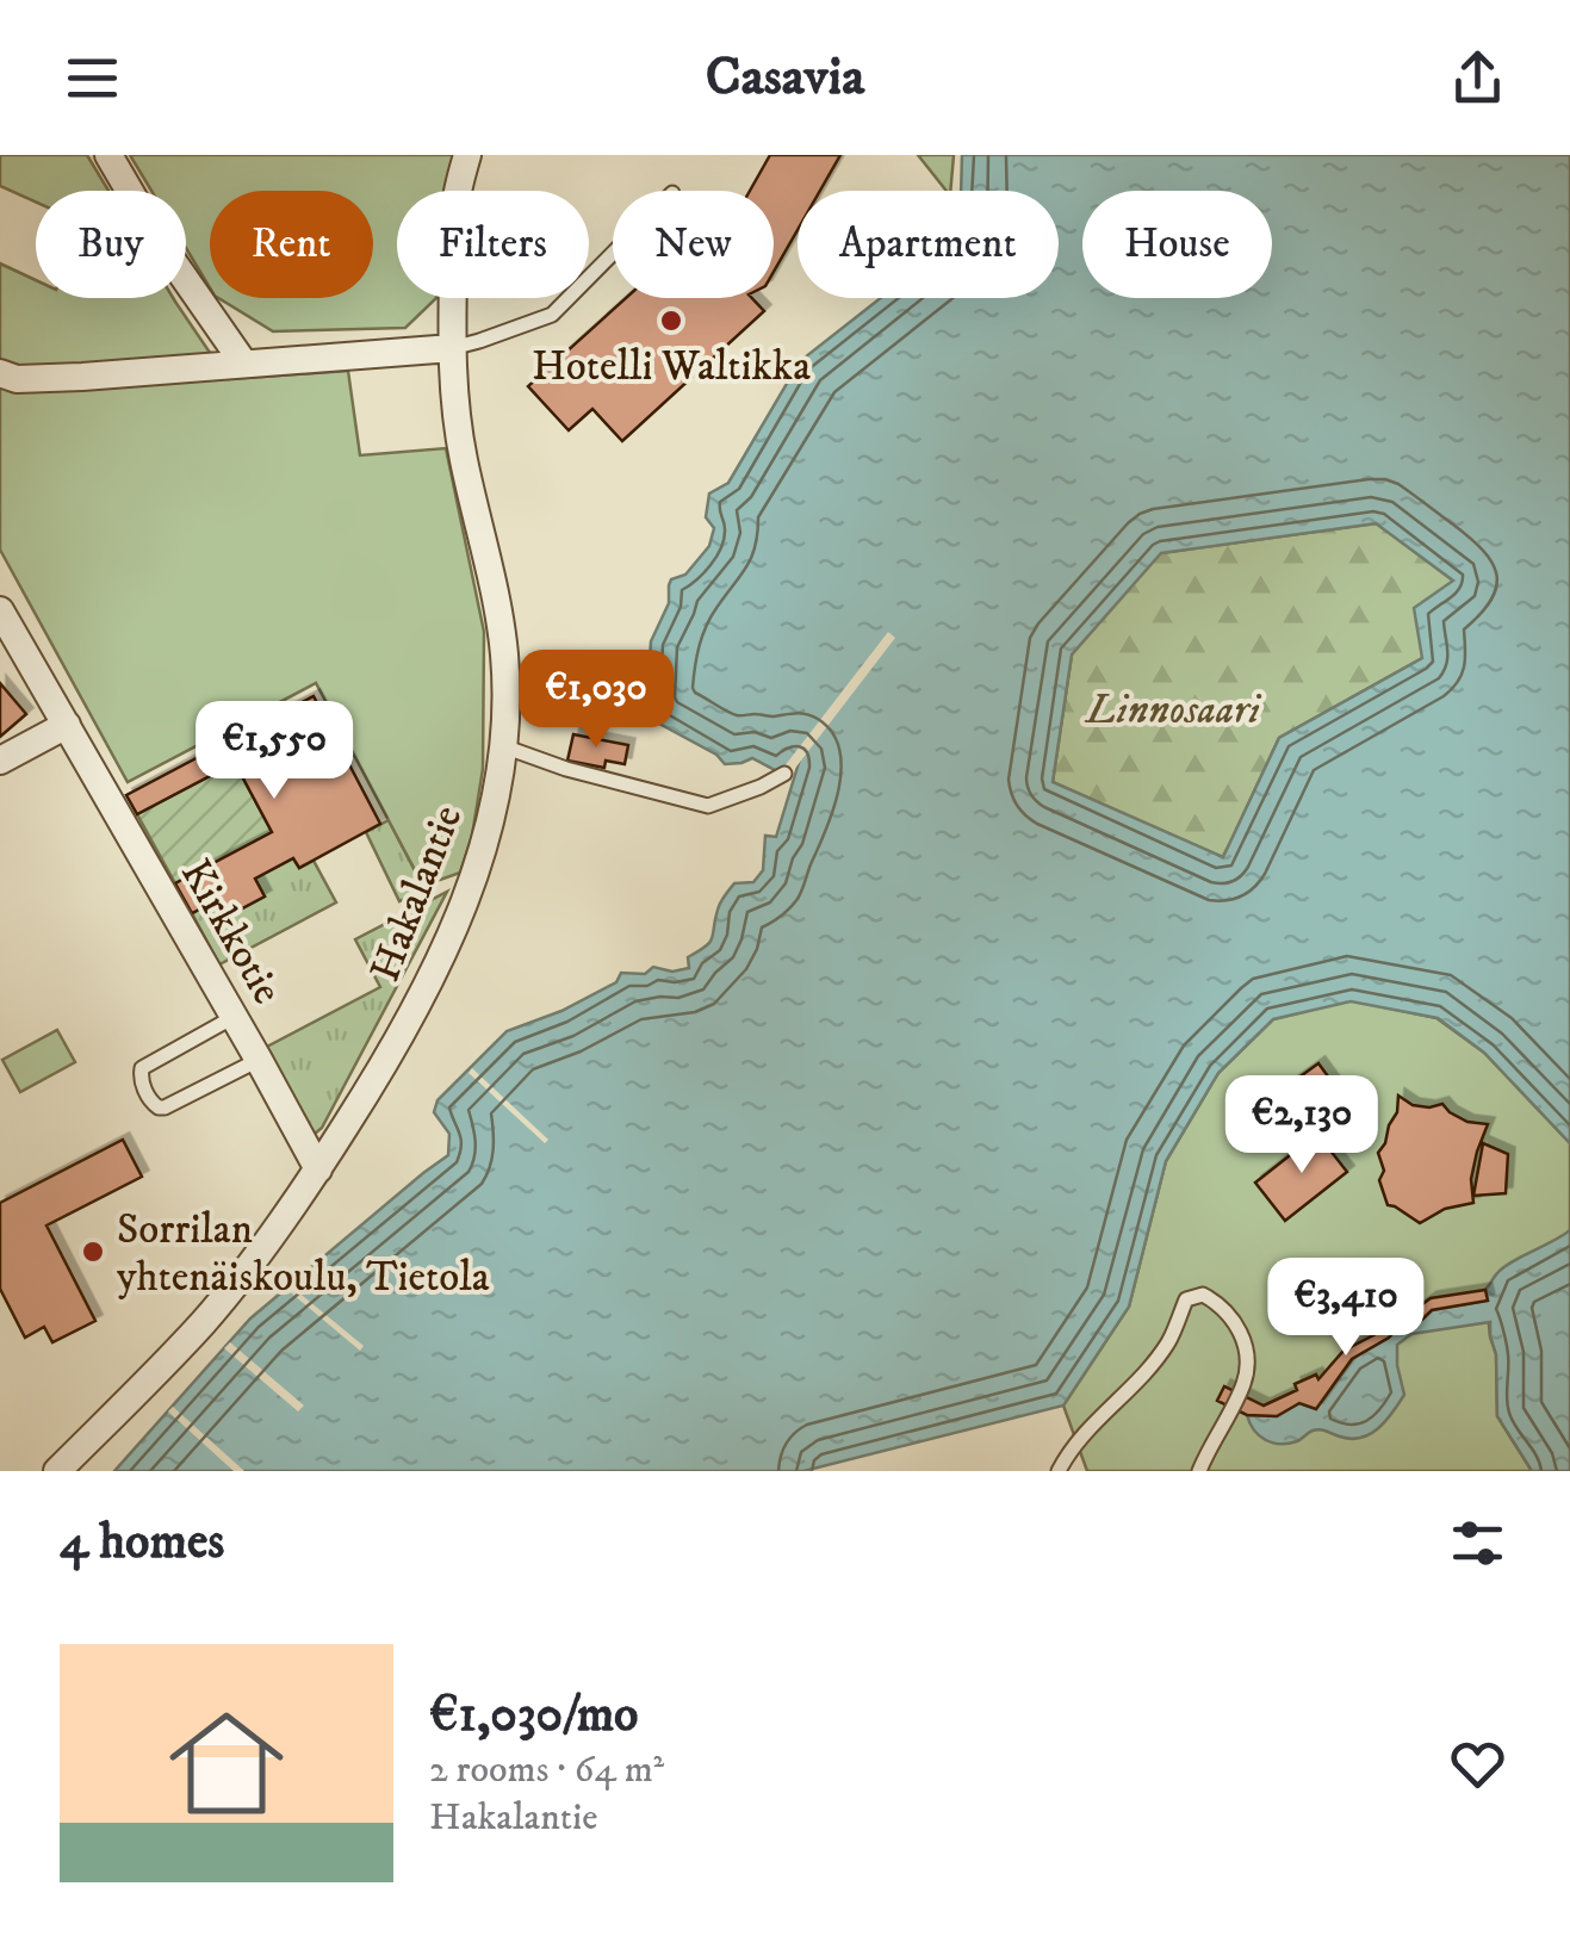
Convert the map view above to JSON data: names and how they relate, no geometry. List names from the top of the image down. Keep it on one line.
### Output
{"streets":{"street":["Hakalantie","Kirkkotie"]},"crossings":[["Hakalantie","Kirkkotie"]],"parks":["Linnosaari"],"places":["Hotelli Waltikka","Sorrilan yhtenäiskoulu, Tietola"],"page":{"header":"Casavia","chip":["Buy","Rent","Filters","New","Apartment","House"],"price":["€1,030","€1,550","€2,130","€3,410"],"heading":"4 homes","list":[{"name":"€1,030/mo","note":"2 rooms · 64 m² · Hakalantie"}]}}
